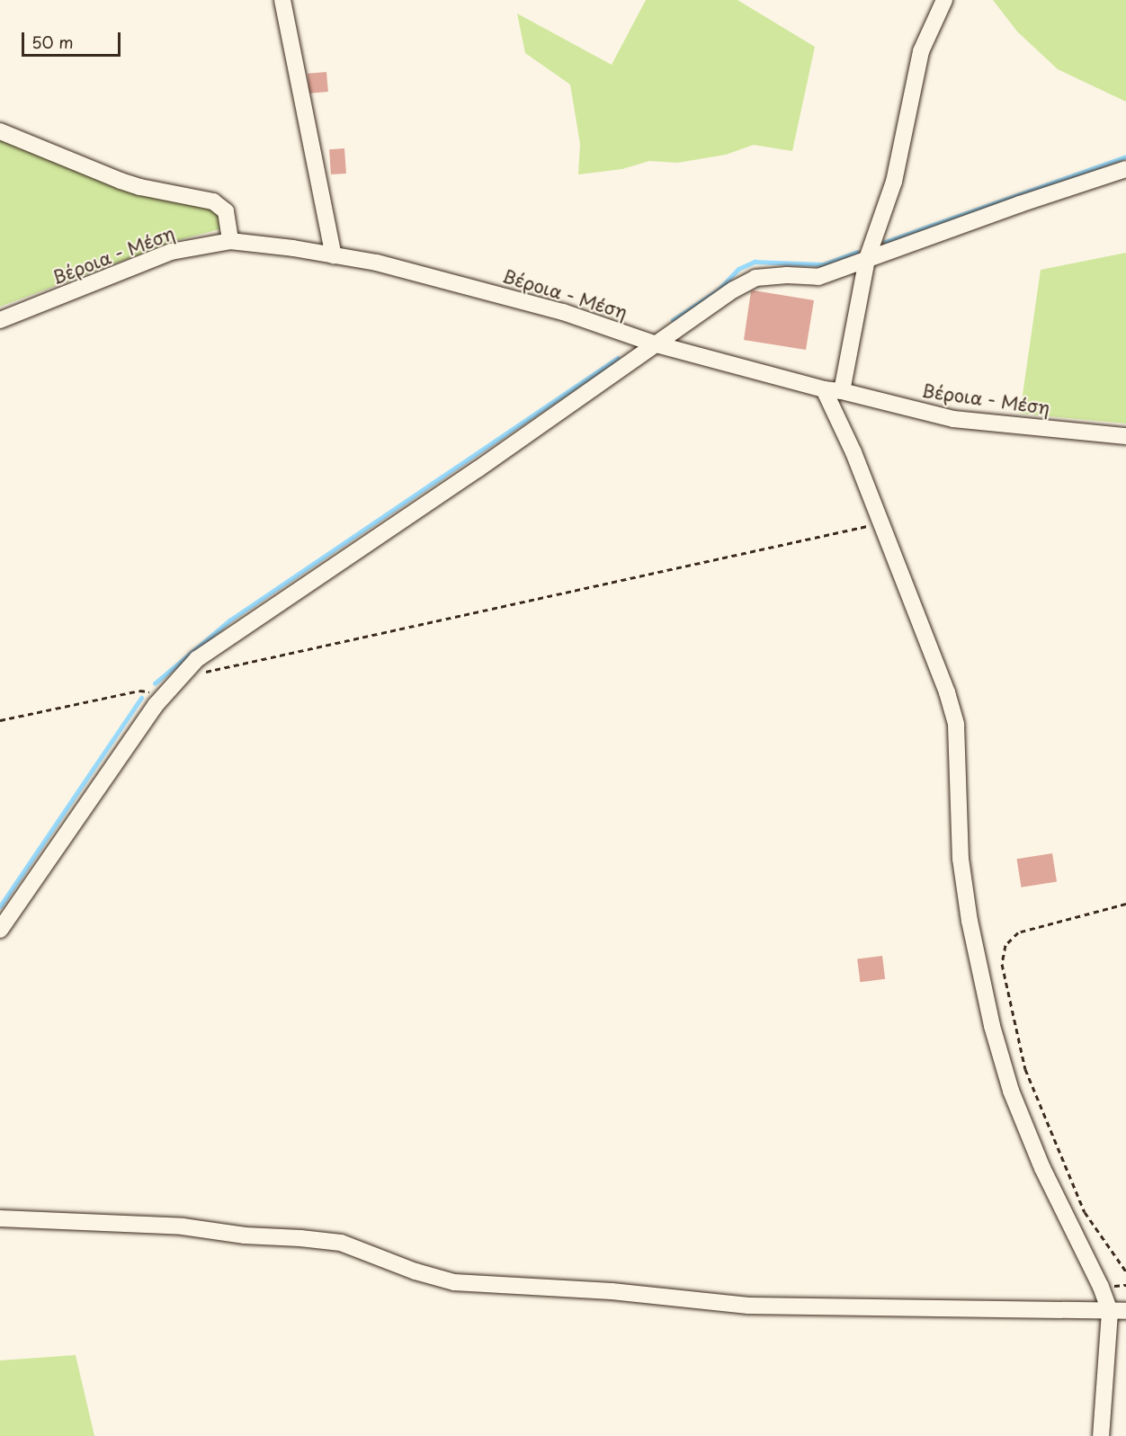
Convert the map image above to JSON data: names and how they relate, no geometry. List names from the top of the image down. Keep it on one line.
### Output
{"streets":{"street":["Βέροια - Μέση"]},"scale_bar":"50 m"}
